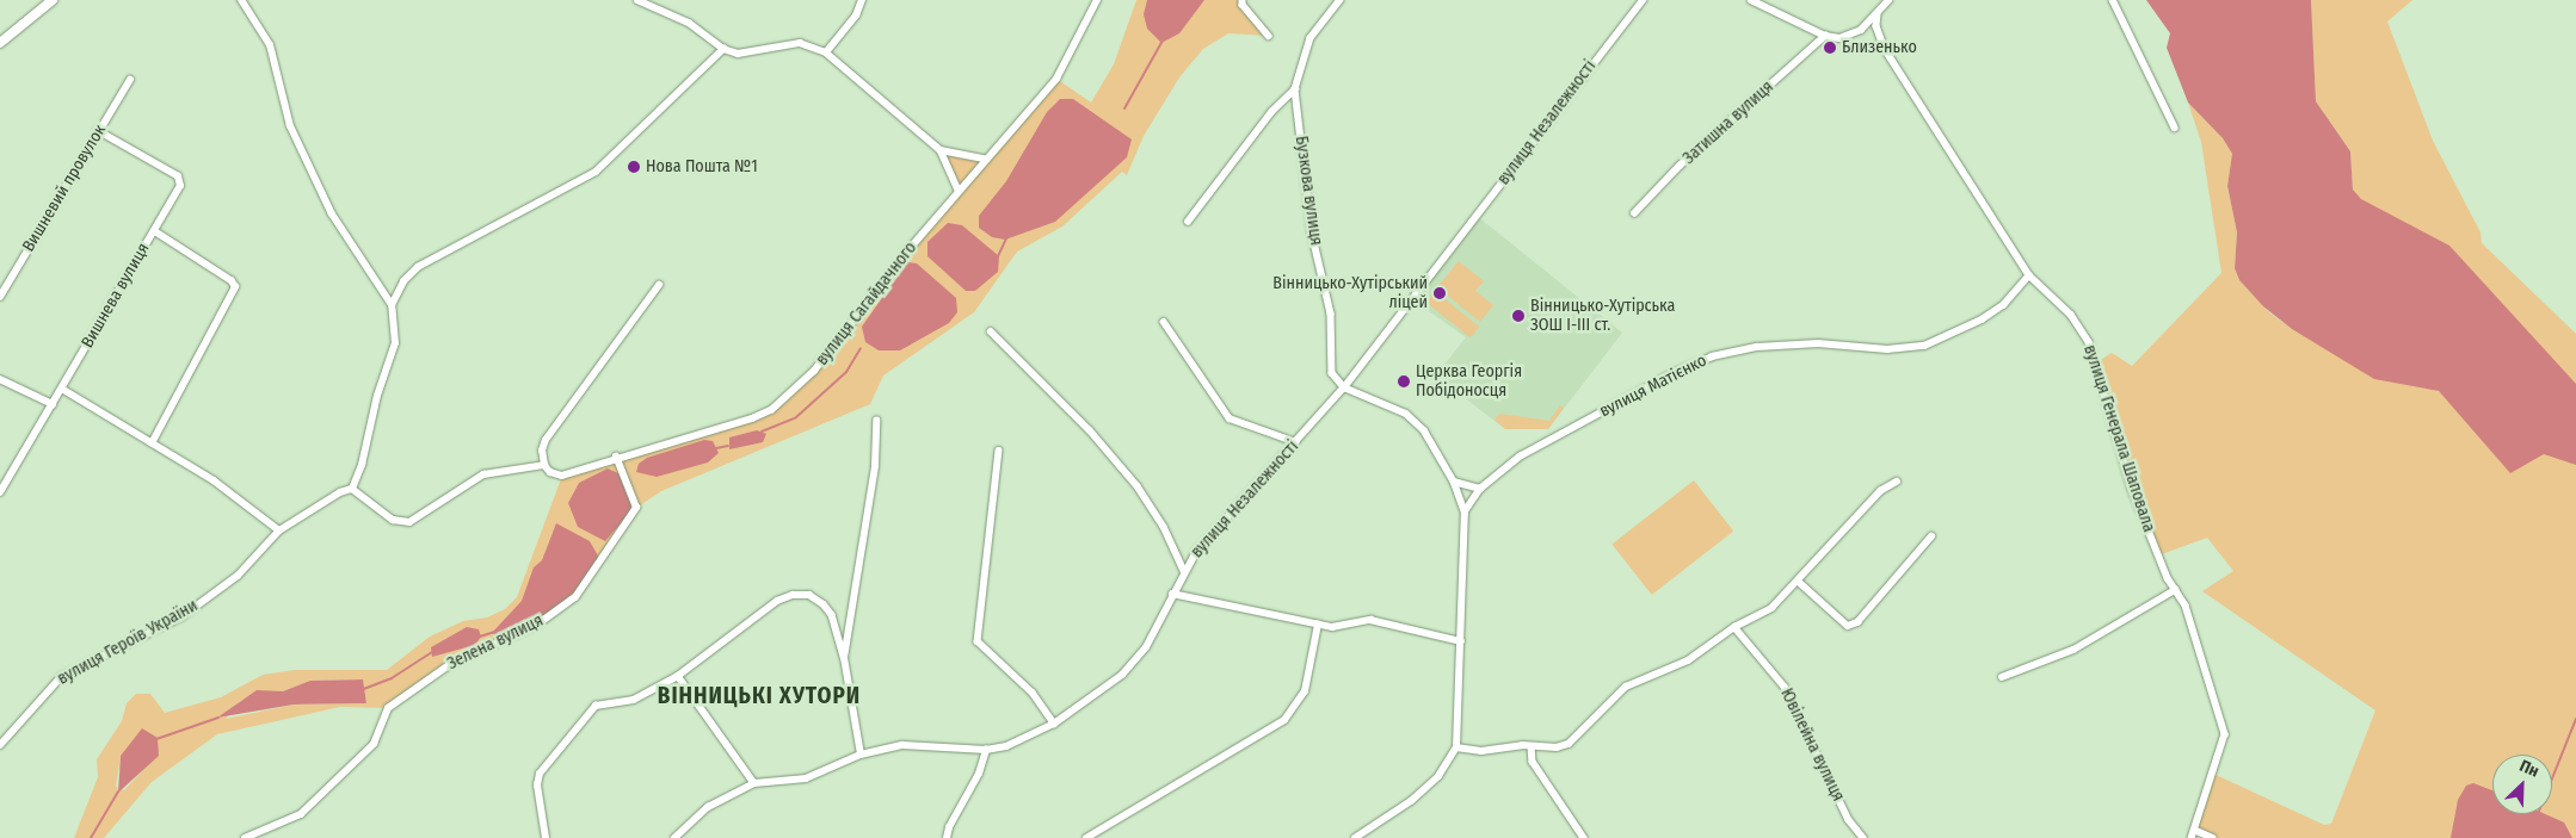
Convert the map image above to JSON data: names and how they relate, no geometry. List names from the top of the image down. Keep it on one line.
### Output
{"streets":{"street":["вулиця Незалежності","Затишна вулиця","Вишневий провулок","Бузкова вулиця","Вишнева вулиця","вулиця Сагайдачного","вулиця Матієнко","вулиця Генерала Шаповала","вулиця Героїв України","Зелена вулиця","Ювілейна вулиця"]},"crossings":[["вулиця Незалежності","Бузкова вулиця"],["Вишневий провулок","Вишнева вулиця"],["вулиця Сагайдачного","вулиця Героїв України"],["вулиця Сагайдачного","Зелена вулиця"],["вулиця Матієнко","вулиця Генерала Шаповала"]],"districts":["ВІННИЦЬКІ ХУТОРИ"],"places":["Близенько","Нова Пошта №1","Вінницько-Хутірський ліцей","Вінницько-Хутірська ЗОШ І-ІІІ ст.","Церква Георгія Побідоносця"],"north":"top right"}
